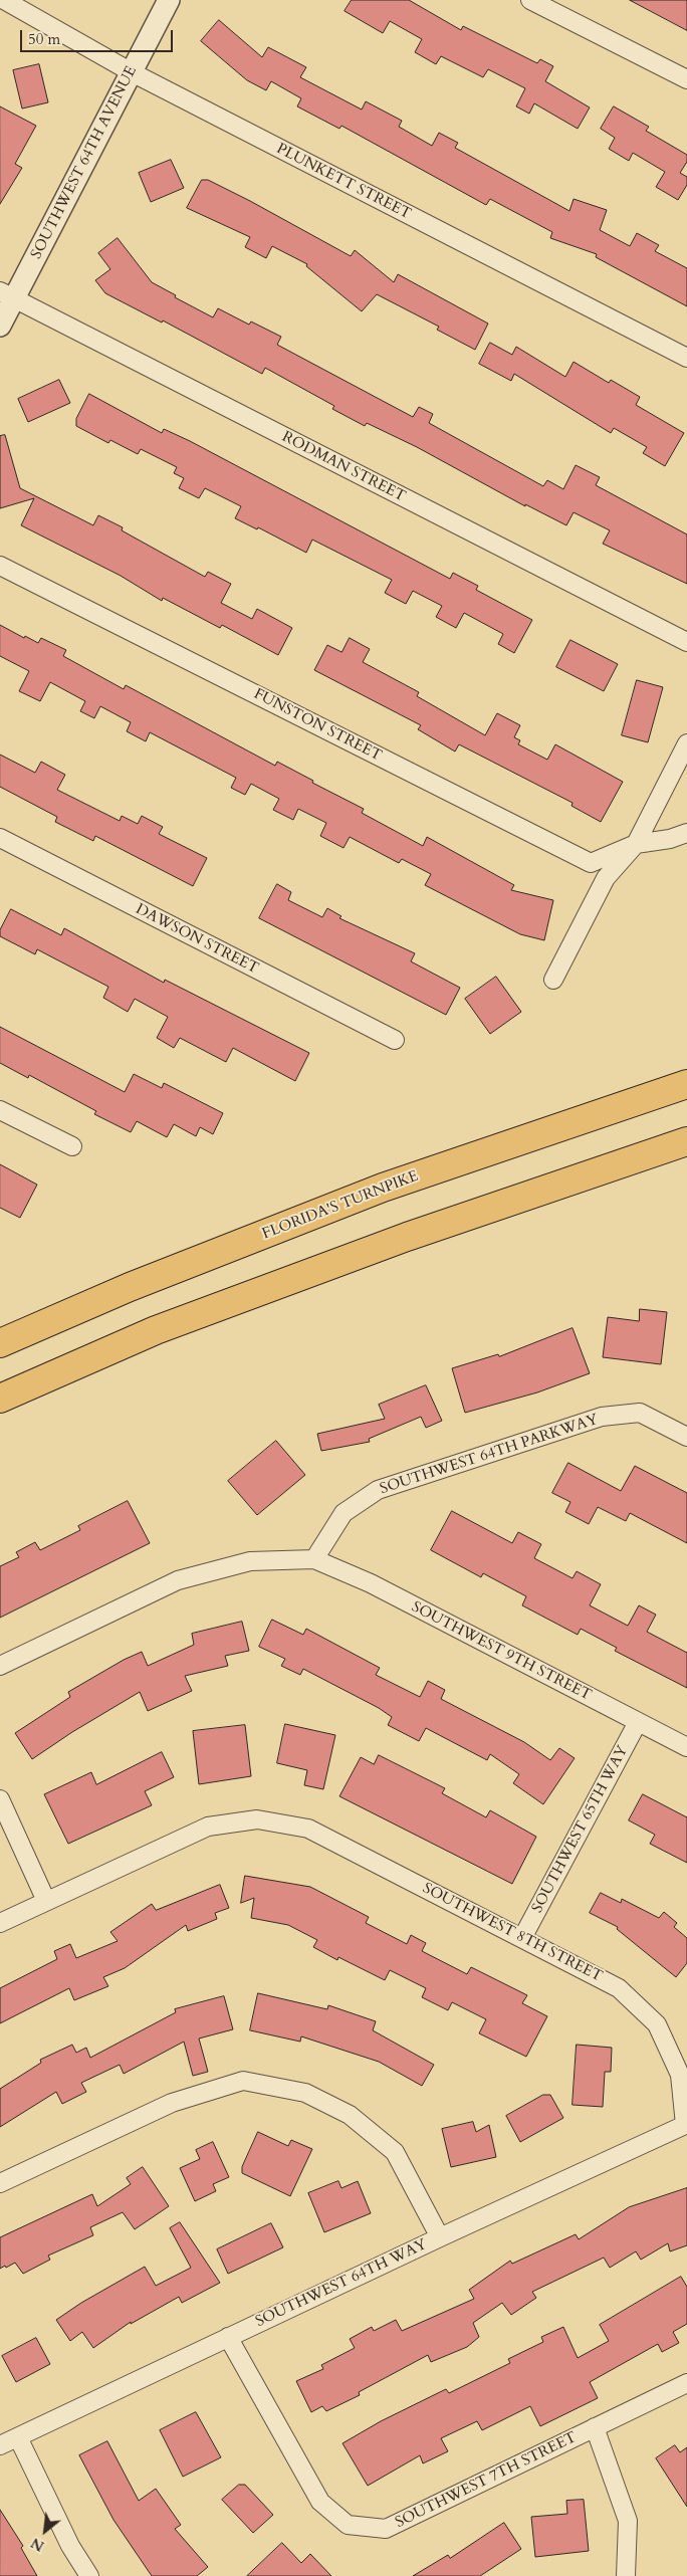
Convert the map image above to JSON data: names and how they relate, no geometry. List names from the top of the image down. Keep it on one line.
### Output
{"streets":{"highway":["FLORIDA'S TURNPIKE"],"street":["SOUTHWEST 64TH AVENUE","PLUNKETT STREET","RODMAN STREET","FUNSTON STREET","DAWSON STREET","SOUTHWEST 64TH PARKWAY","SOUTHWEST 9TH STREET","SOUTHWEST 65TH WAY","SOUTHWEST 8TH STREET","SOUTHWEST 64TH WAY","SOUTHWEST 7TH STREET"]},"crossings":[["SOUTHWEST 64TH AVENUE","PLUNKETT STREET"],["SOUTHWEST 64TH AVENUE","RODMAN STREET"],["SOUTHWEST 64TH PARKWAY","SOUTHWEST 9TH STREET"],["SOUTHWEST 9TH STREET","SOUTHWEST 65TH WAY"],["SOUTHWEST 65TH WAY","SOUTHWEST 8TH STREET"],["SOUTHWEST 8TH STREET","SOUTHWEST 64TH WAY"],["SOUTHWEST 64TH WAY","SOUTHWEST 7TH STREET"]],"scale_bar":"50 m","north":"bottom left"}
